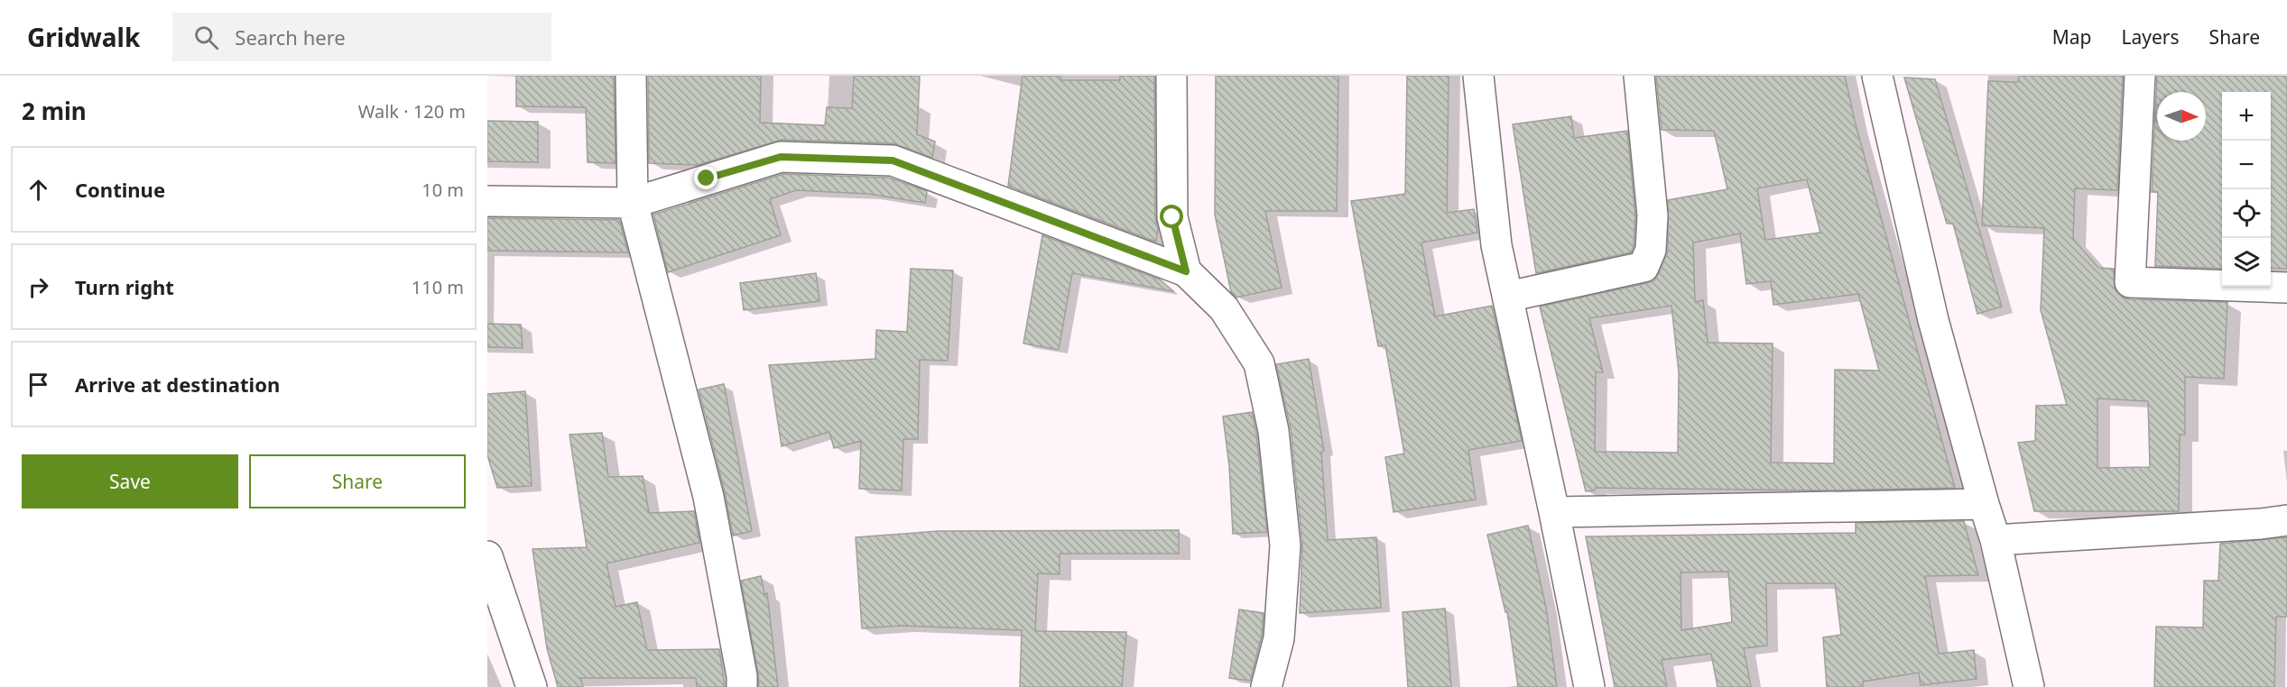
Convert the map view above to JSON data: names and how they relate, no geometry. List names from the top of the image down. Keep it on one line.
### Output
{"north":"right","page":{"header":"Gridwalk","search":"Search here","nav":["Map","Layers","Share"],"heading":["2 min","Walk · 120 m"],"map_buttons":["+","−"],"list":[["Continue","10 m"],["Turn right","110 m"],"Arrive at destination"],"buttons":["Save","Share"]}}
